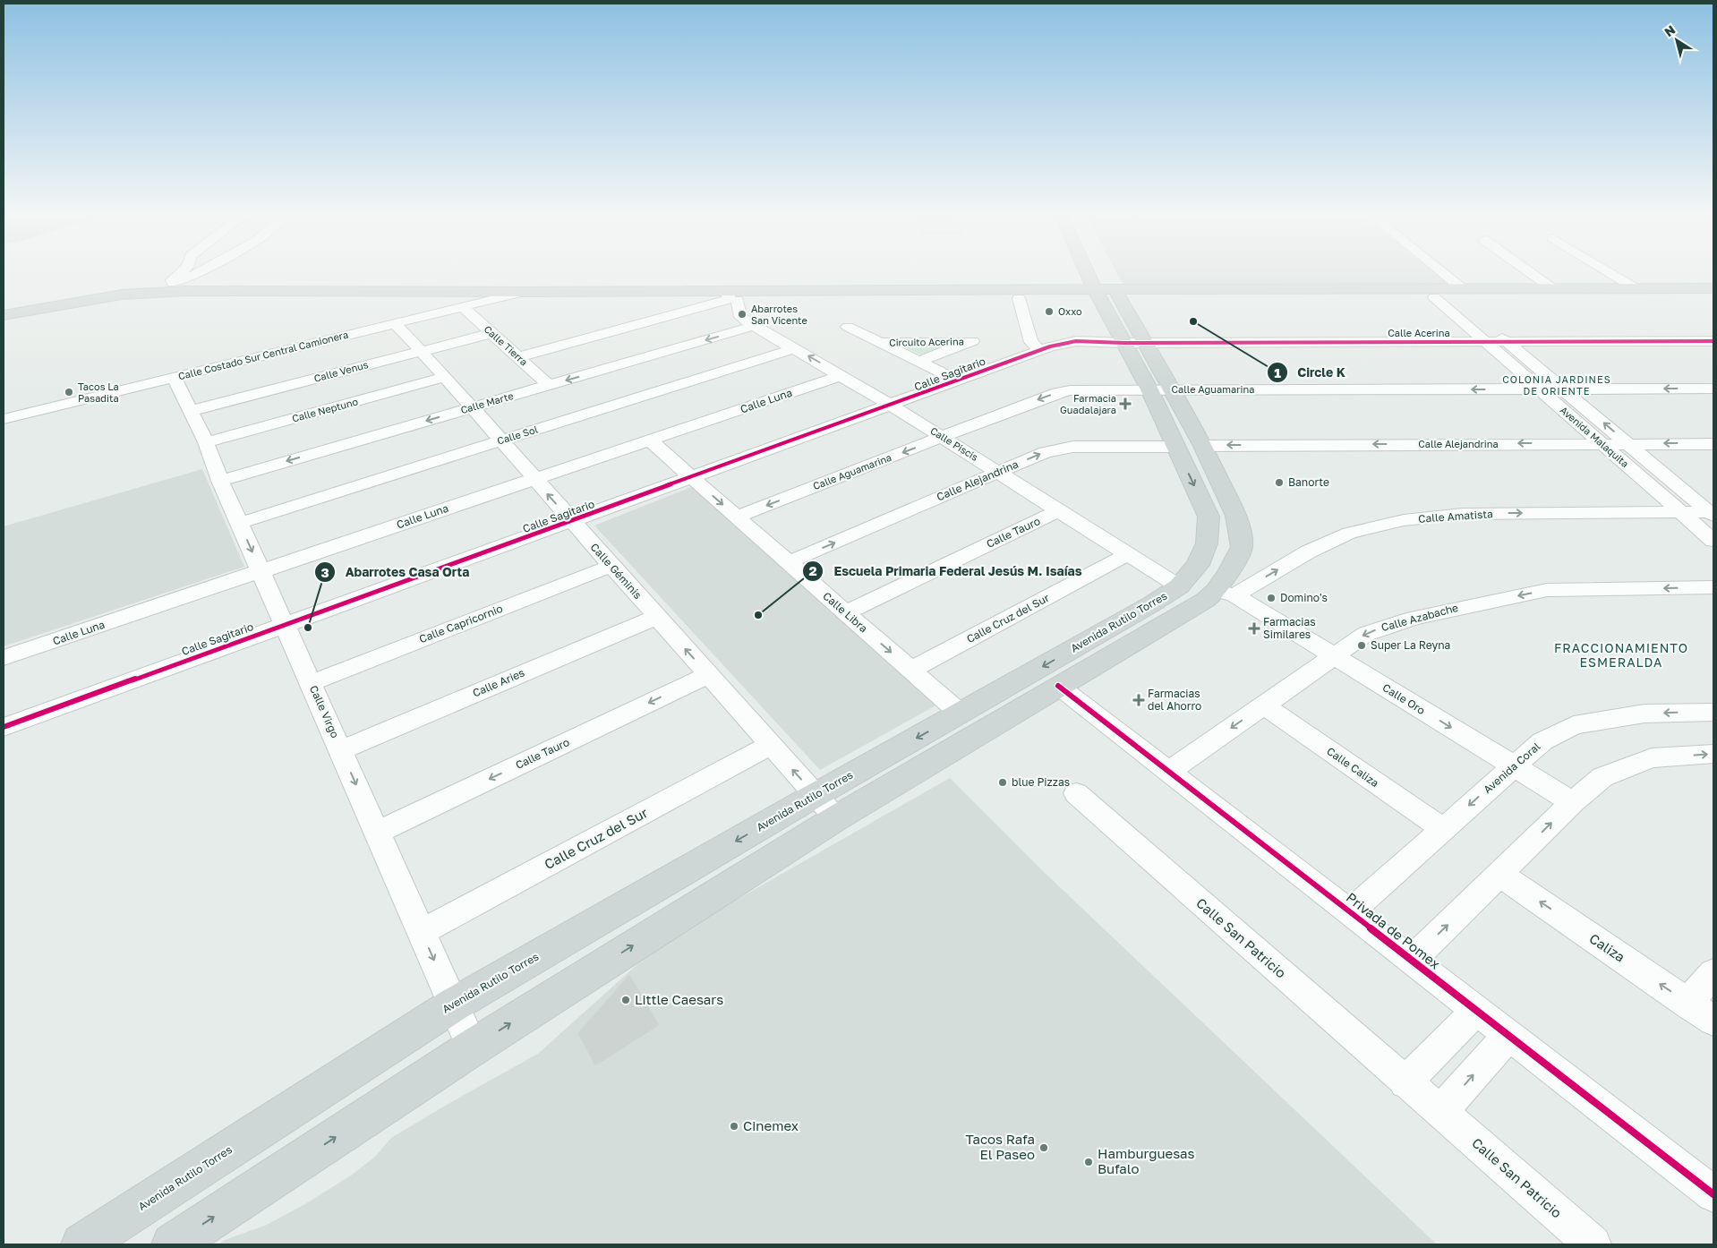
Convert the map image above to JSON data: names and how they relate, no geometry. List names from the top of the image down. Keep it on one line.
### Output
{"streets":{"main road":["Avenida Rutilo Torres"],"street":["Calle Acerina","Circuito Acerina","Calle Tierra","Calle Costado Sur Central Camionera","Calle Venus","Calle Sagitario","Calle Aguamarina","Calle Luna","Calle Marte","Calle Neptuno","Calle Sol","Avenida Malaquita","Calle Piscis","Calle Alejandrina","Calle Amatista","Calle Tauro","Calle Géminis","Calle Libra","Calle Azabache","Calle Cruz del Sur","Calle Capricornio","Calle Aries","Calle Oro","Calle Virgo","Calle Caliza","Avenida Coral","Privada de Pomex","Calle San Patricio","Caliza"]},"crossings":[["Calle Acerina","Calle Sagitario"],["Calle Acerina","Avenida Malaquita"],["Calle Acerina","Avenida Rutilo Torres"],["Circuito Acerina","Calle Sagitario"],["Calle Tierra","Calle Costado Sur Central Camionera"],["Calle Tierra","Calle Venus"],["Calle Tierra","Calle Marte"],["Calle Costado Sur Central Camionera","Calle Géminis"],["Calle Costado Sur Central Camionera","Calle Virgo"],["Calle Venus","Calle Géminis"],["Calle Venus","Calle Virgo"],["Calle Sagitario","Calle Piscis"],["Calle Sagitario","Calle Géminis"],["Calle Sagitario","Calle Libra"],["Calle Sagitario","Avenida Rutilo Torres"],["Calle Sagitario","Calle Virgo"],["Calle Aguamarina","Avenida Malaquita"],["Calle Aguamarina","Calle Piscis"],["Calle Aguamarina","Calle Libra"],["Calle Aguamarina","Avenida Rutilo Torres"],["Calle Luna","Calle Piscis"],["Calle Luna","Calle Géminis"],["Calle Luna","Calle Libra"],["Calle Luna","Calle Virgo"],["Calle Marte","Calle Piscis"],["Calle Marte","Calle Géminis"],["Calle Marte","Calle Virgo"],["Calle Neptuno","Calle Géminis"],["Calle Neptuno","Calle Virgo"],["Calle Sol","Calle Piscis"],["Calle Sol","Calle Géminis"],["Calle Sol","Calle Virgo"],["Avenida Malaquita","Calle Alejandrina"],["Avenida Malaquita","Calle Amatista"],["Calle Piscis","Calle Alejandrina"],["Calle Piscis","Calle Tauro"],["Calle Piscis","Calle Cruz del Sur"],["Calle Piscis","Avenida Rutilo Torres"],["Calle Alejandrina","Calle Libra"],["Calle Alejandrina","Avenida Rutilo Torres"],["Calle Amatista","Avenida Rutilo Torres"],["Calle Amatista","Calle Oro"],["Calle Tauro","Calle Géminis"],["Calle Tauro","Calle Libra"],["Calle Tauro","Calle Virgo"],["Calle Géminis","Calle Cruz del Sur"],["Calle Géminis","Avenida Rutilo Torres"],["Calle Géminis","Calle Capricornio"],["Calle Géminis","Calle Aries"],["Calle Libra","Calle Cruz del Sur"],["Calle Libra","Avenida Rutilo Torres"],["Calle Azabache","Calle Oro"],["Calle Azabache","Calle Caliza"],["Calle Azabache","Privada de Pomex"],["Calle Cruz del Sur","Calle Virgo"],["Avenida Rutilo Torres","Calle Oro"],["Avenida Rutilo Torres","Calle Virgo"],["Avenida Rutilo Torres","Privada de Pomex"],["Calle Capricornio","Calle Virgo"],["Calle Aries","Calle Virgo"],["Calle Oro","Avenida Coral"],["Calle Caliza","Avenida Coral"],["Avenida Coral","Privada de Pomex"]],"one_way":["Calle Aguamarina","Calle Amatista","Calle Tauro","Calle Libra","Calle Azabache","Calle Oro","Caliza"],"districts":["COLONIA JARDINES DE ORIENTE","FRACCIONAMIENTO ESMERALDA"],"places":{"other":["Oxxo","Abarrotes San Vicente","Circle K","Tacos La Pasadita","Banorte","Domino's","Escuela Primaria Federal Jesús M. Isaías","Abarrotes Casa Orta","Super La Reyna","blue Pizzas","Little Caesars","Cinemex","Tacos Rafa El Paseo","Hamburguesas Bufalo"],"health":["Farmacia Guadalajara","Farmacias Similares","Farmacias del Ahorro"]},"north":"top left"}
